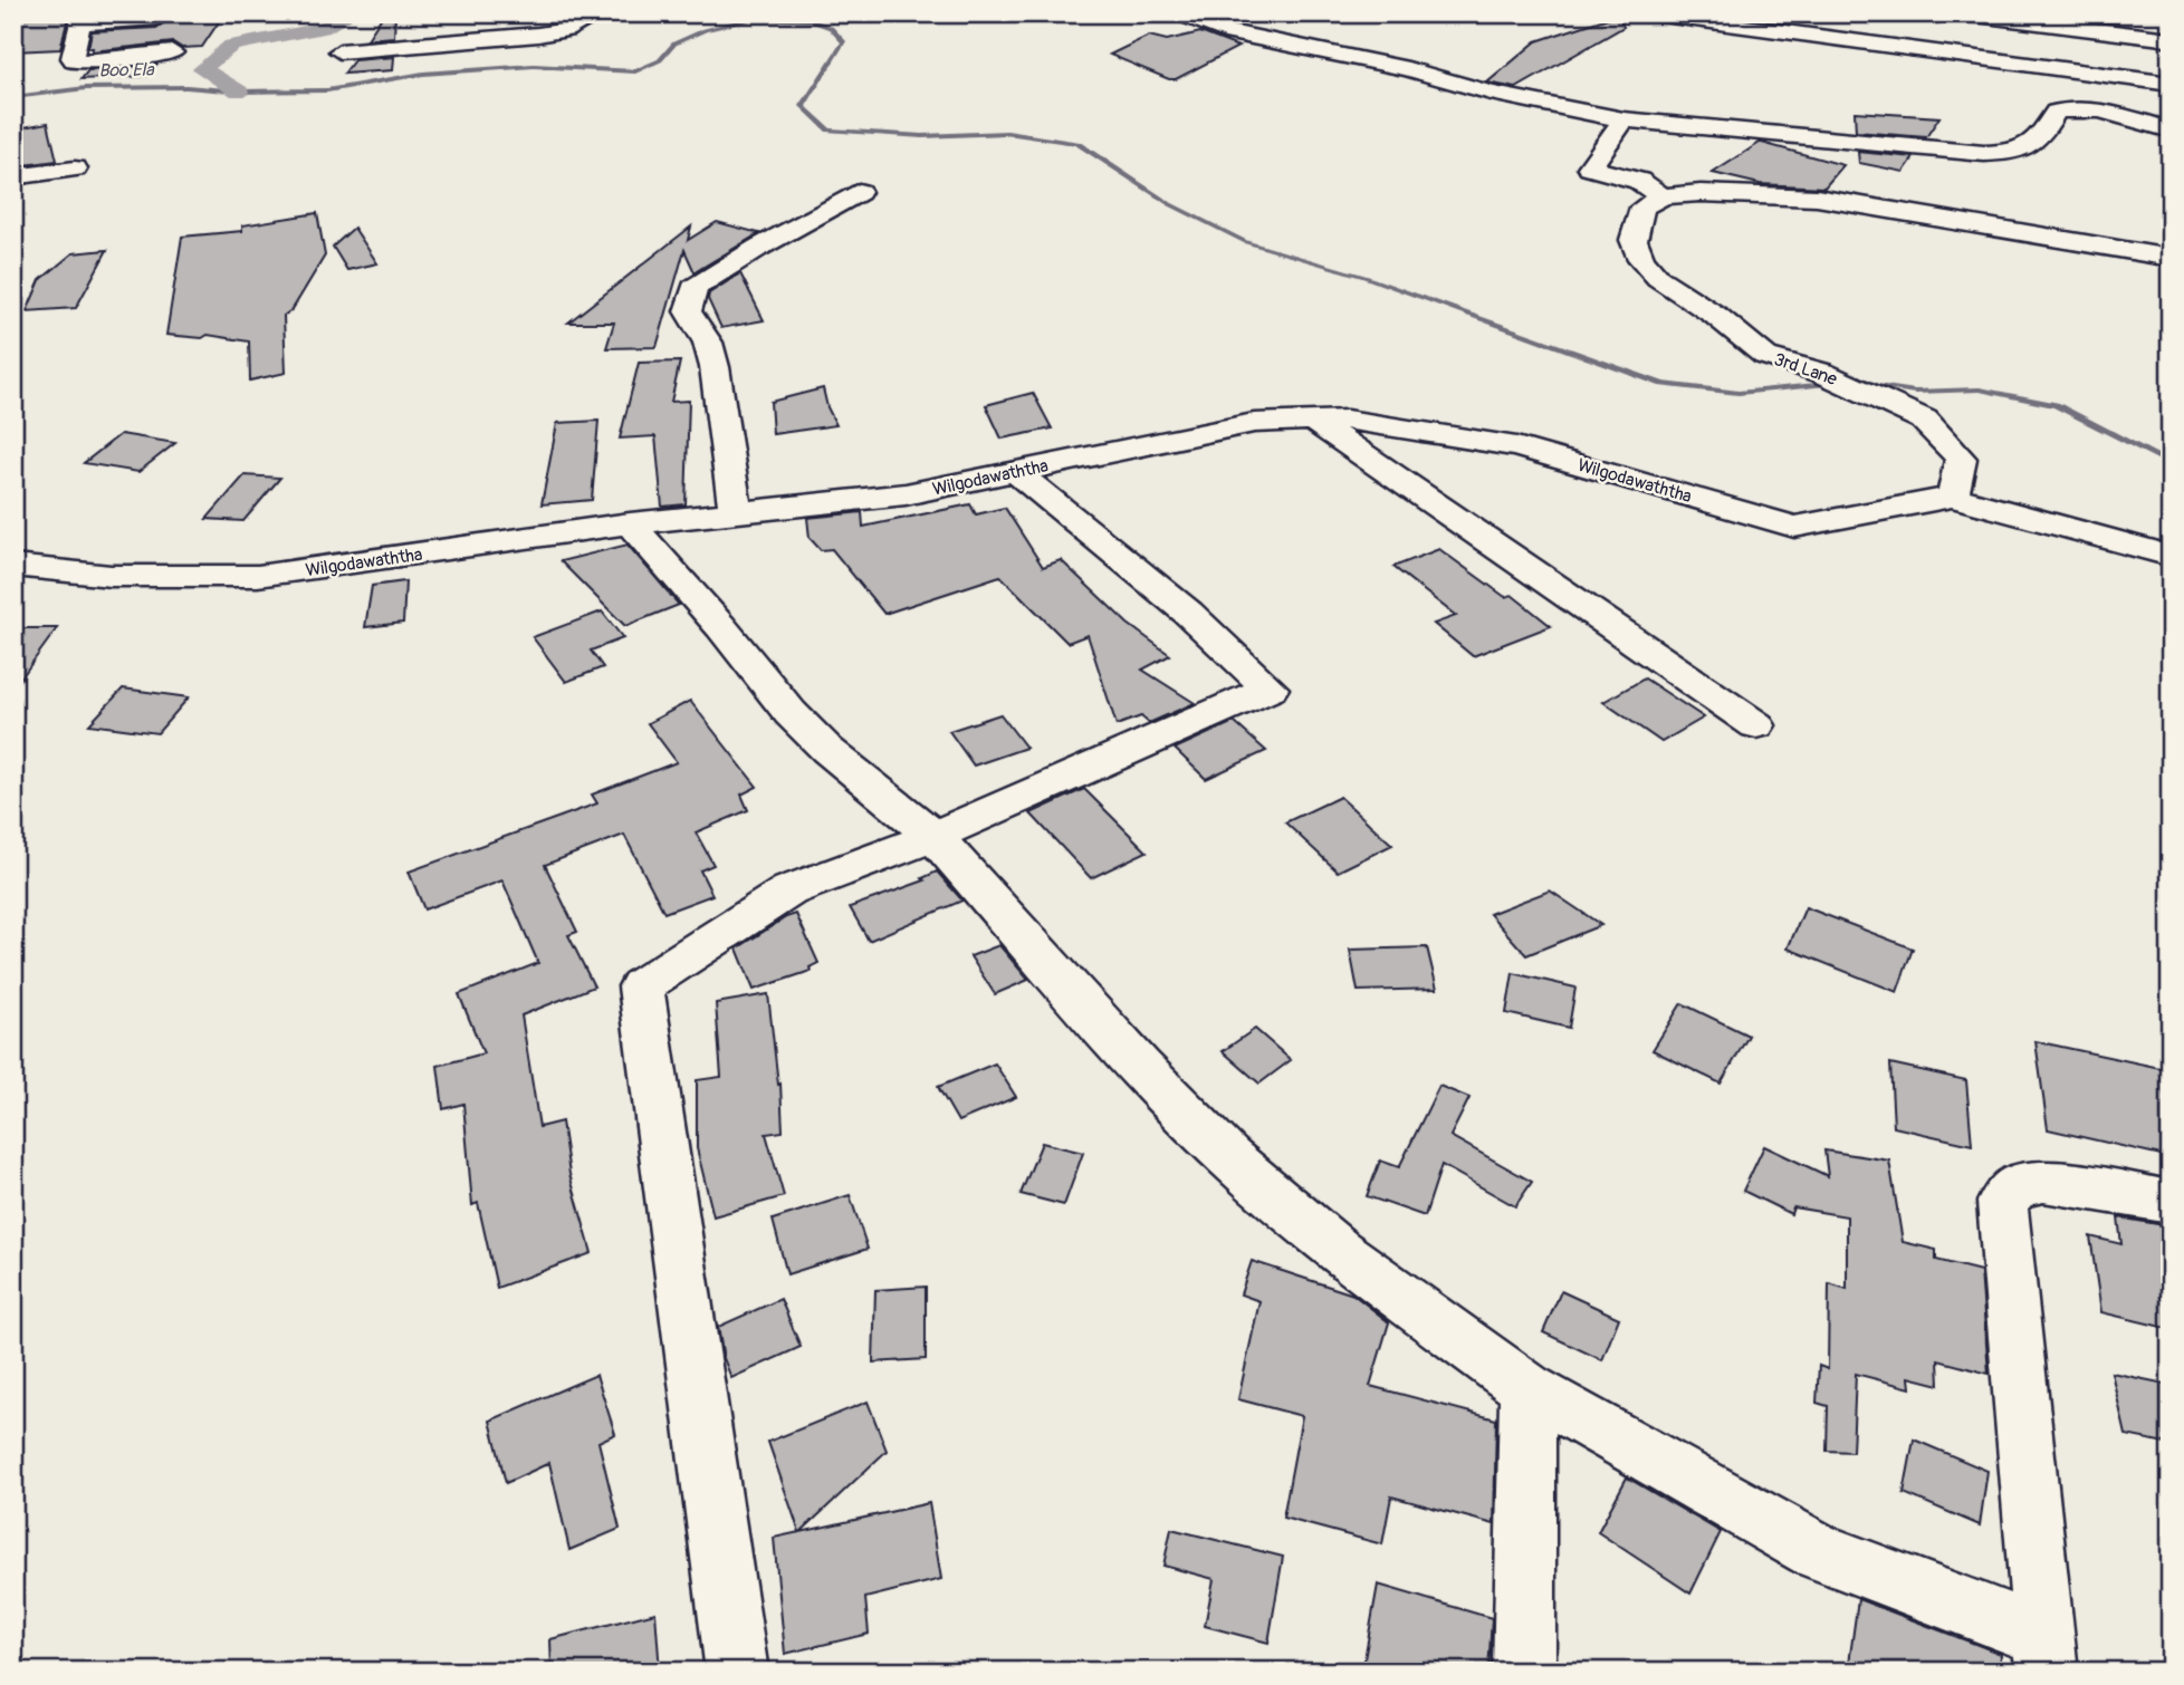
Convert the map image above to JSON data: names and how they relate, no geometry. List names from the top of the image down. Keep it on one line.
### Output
{"streets":{"street":["3rd Lane","Wilgodawaththa"]},"crossings":[["3rd Lane","Wilgodawaththa"]],"water":["Boo Ela"]}
